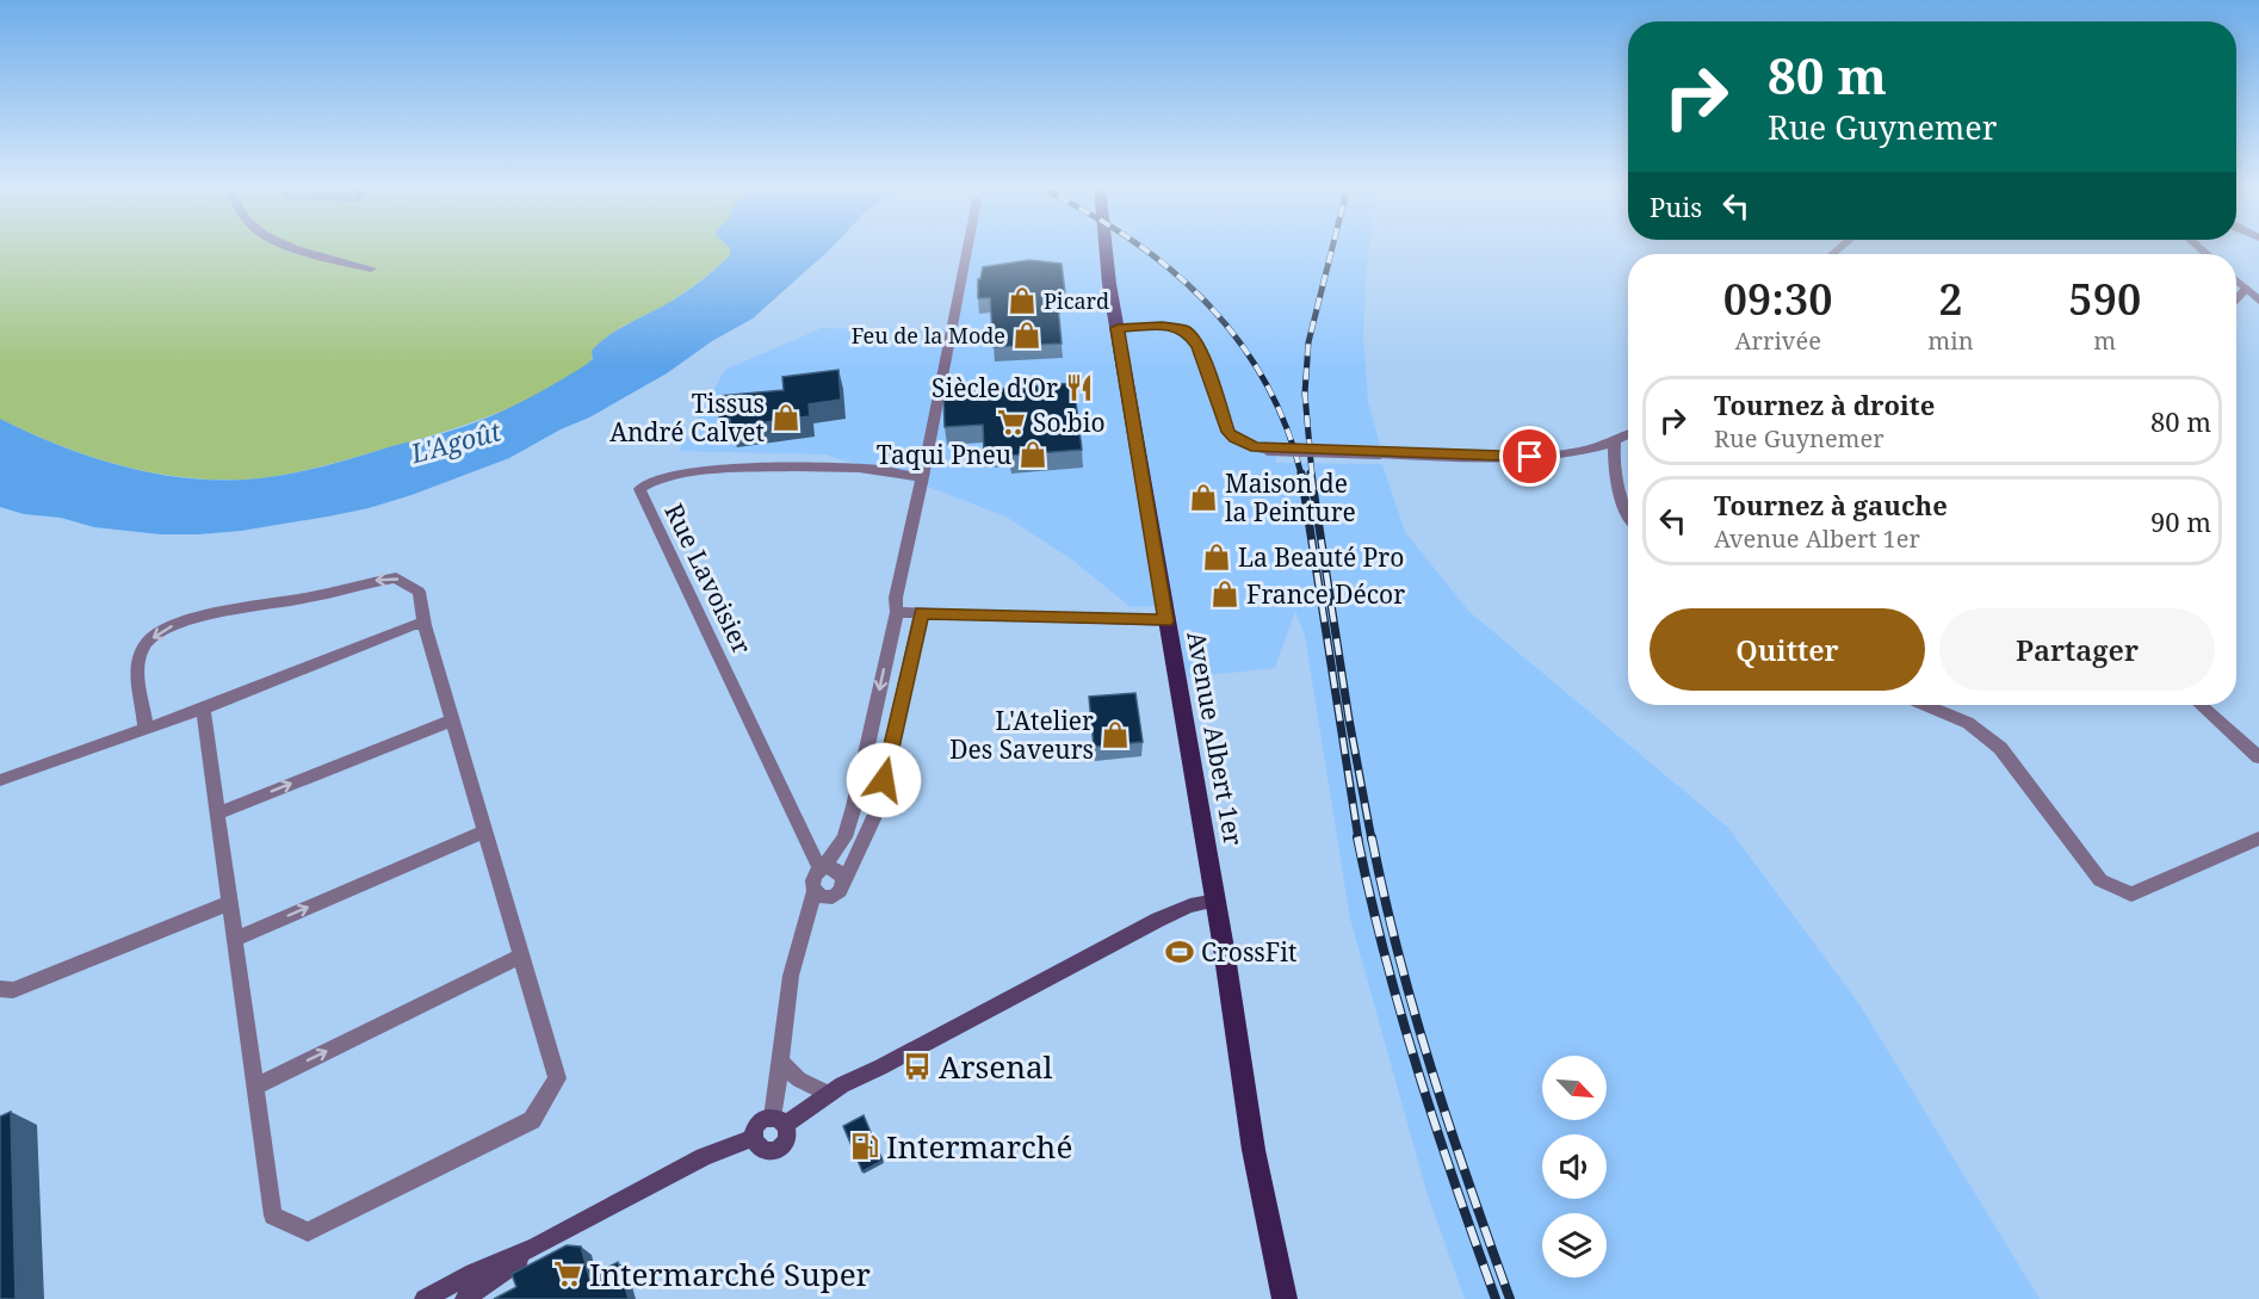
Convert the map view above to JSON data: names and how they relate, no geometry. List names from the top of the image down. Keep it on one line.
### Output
{"streets":{"main road":["Avenue Albert 1er"],"street":["Rue Lavoisier"]},"water":["L'Agoût"],"places":{"shop":["Picard","Feu de la Mode","Tissus André Calvet","Taqui Pneu","Maison de la Peinture","La Beauté Pro","France Décor","L'Atelier Des Saveurs"],"restaurant":["Siècle d'Or"],"supermarket":["So.bio","Intermarché Super"],"sports":["CrossFit"],"bus stop":["Arsenal"],"fuel station":["Intermarché"]},"north":"bottom right","page":{"turn":["80 m","Rue Guynemer"],"then":"Puis","eta":["09:30","Arrivée","2","min","590","m"],"list":[{"name":"Tournez à droite","note":"Rue Guynemer","value":"80 m"},{"name":"Tournez à gauche","note":"Avenue Albert 1er","value":"90 m"}],"buttons":["Quitter","Partager"]}}
